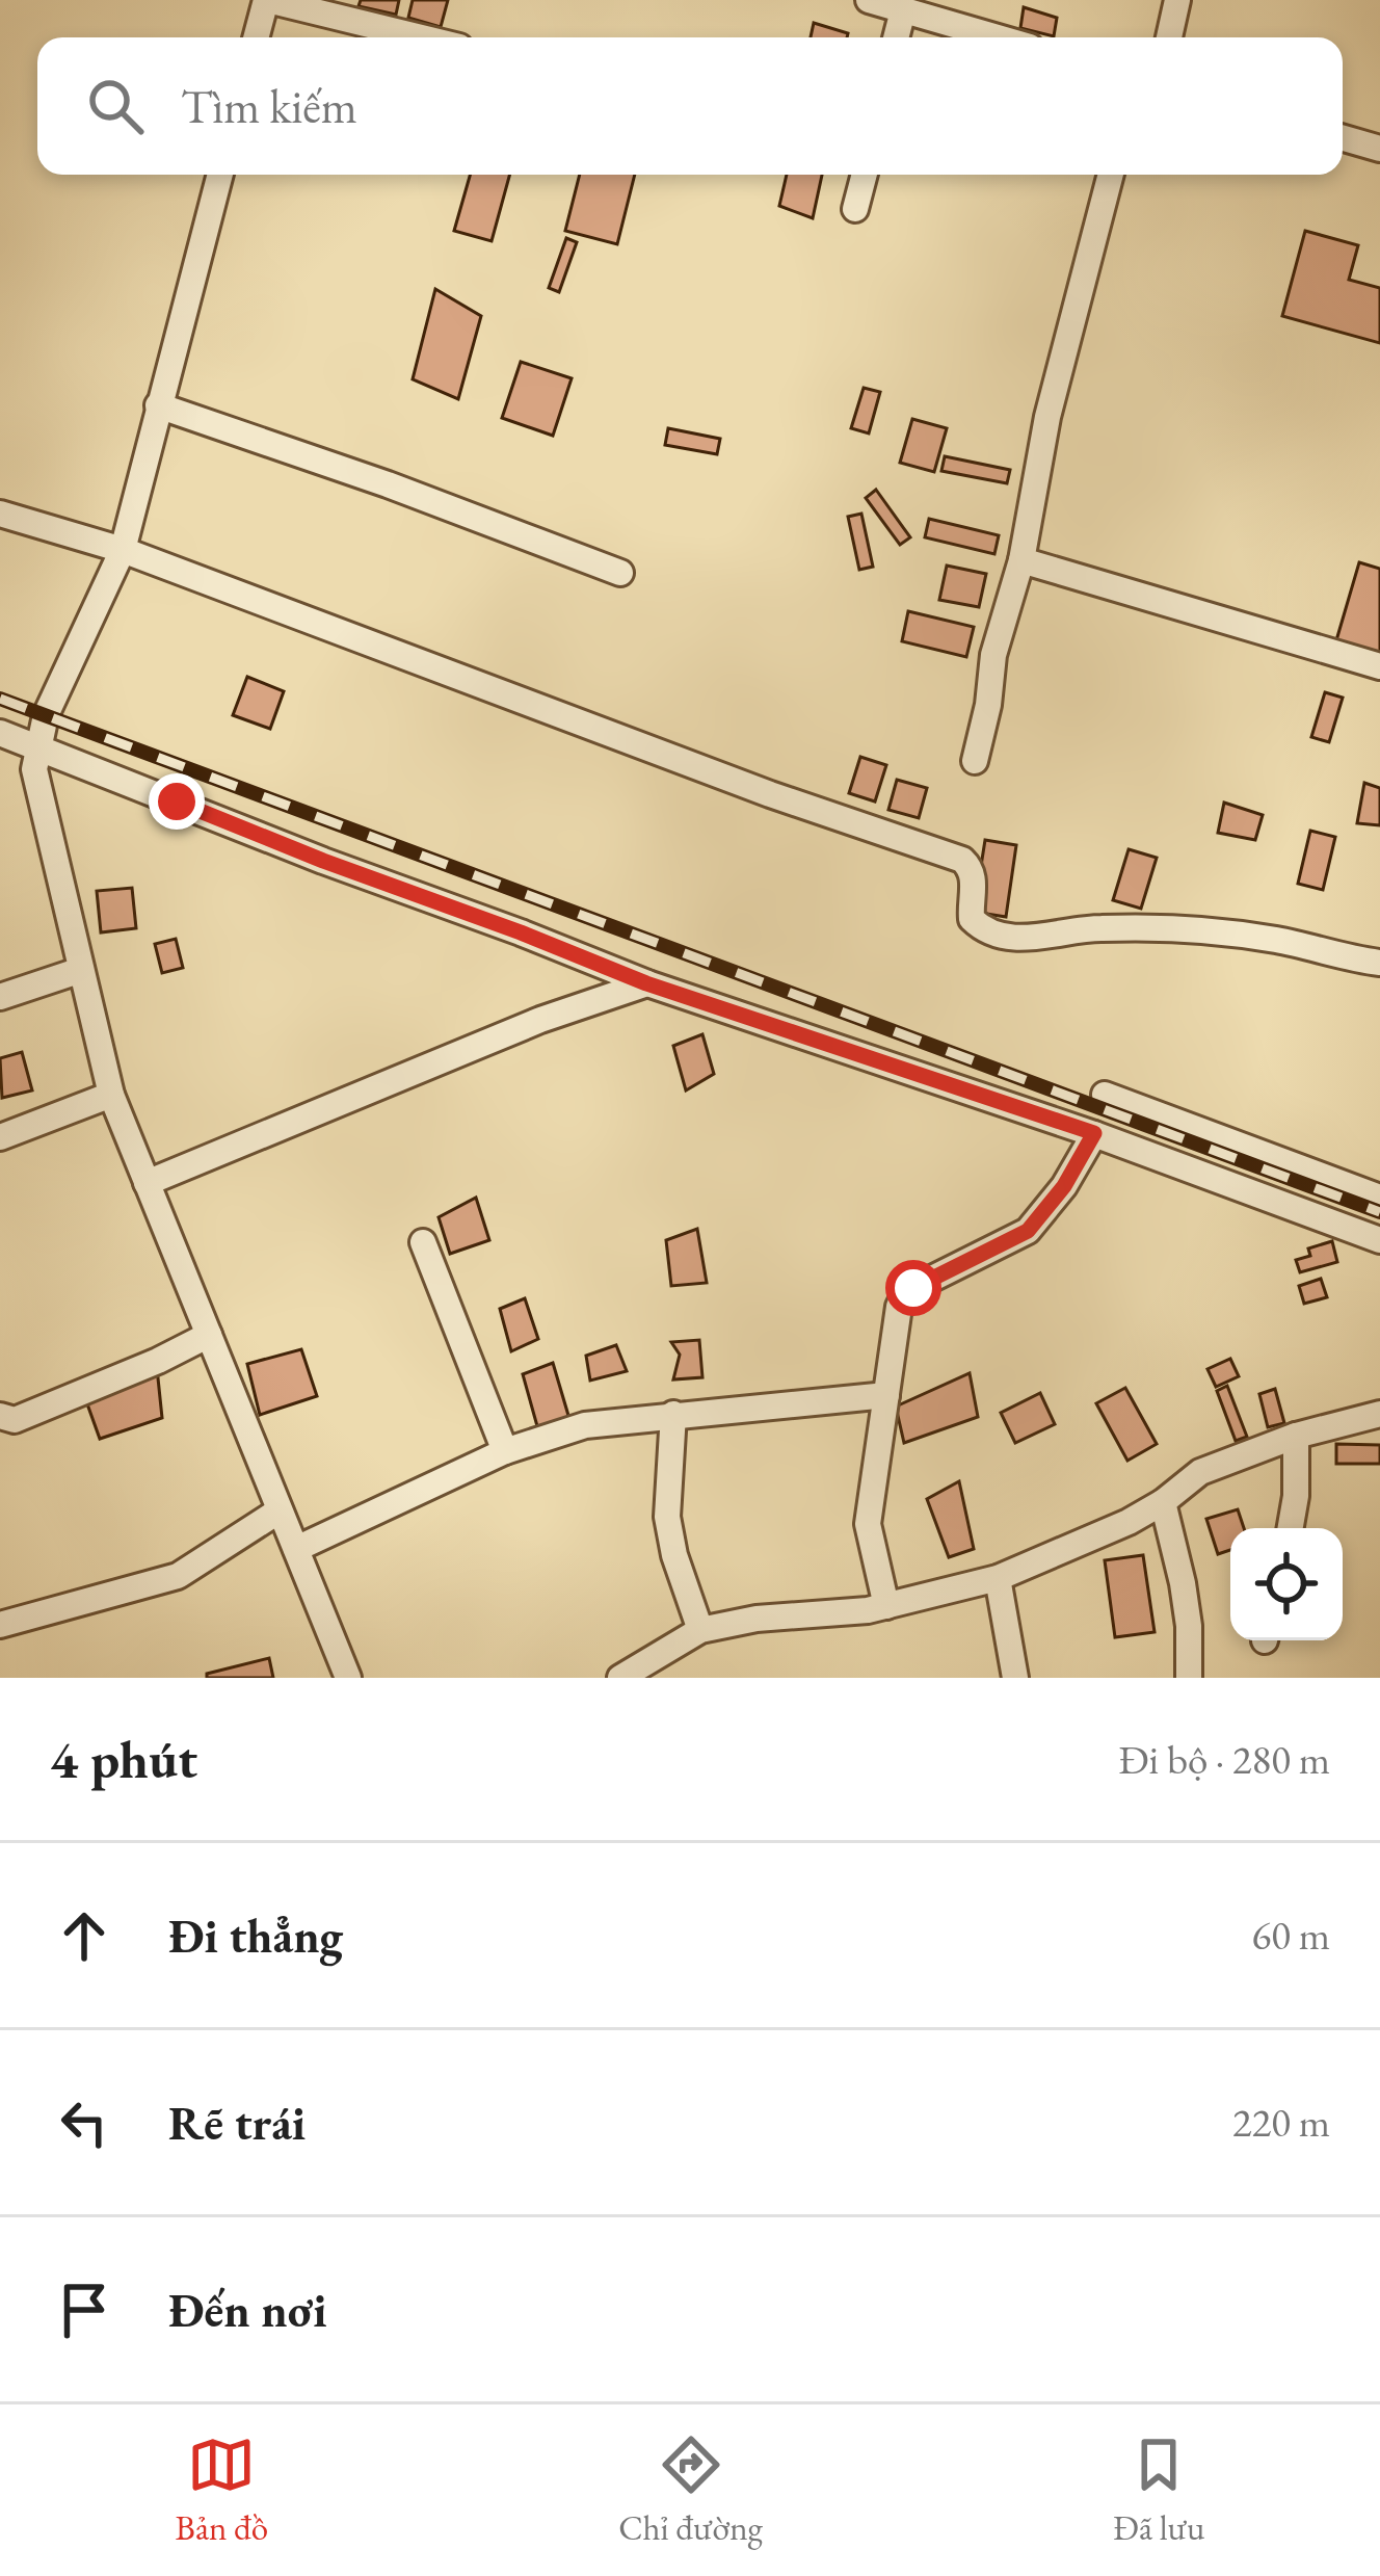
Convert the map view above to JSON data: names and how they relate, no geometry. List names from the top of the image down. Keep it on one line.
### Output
{"page":{"search":"Tìm kiếm","heading":["4 phút","Đi bộ · 280 m"],"list":[["Đi thẳng","60 m"],["Rẽ trái","220 m"],"Đến nơi"],"nav":["Bản đồ","Chỉ đường","Đã lưu"]}}
